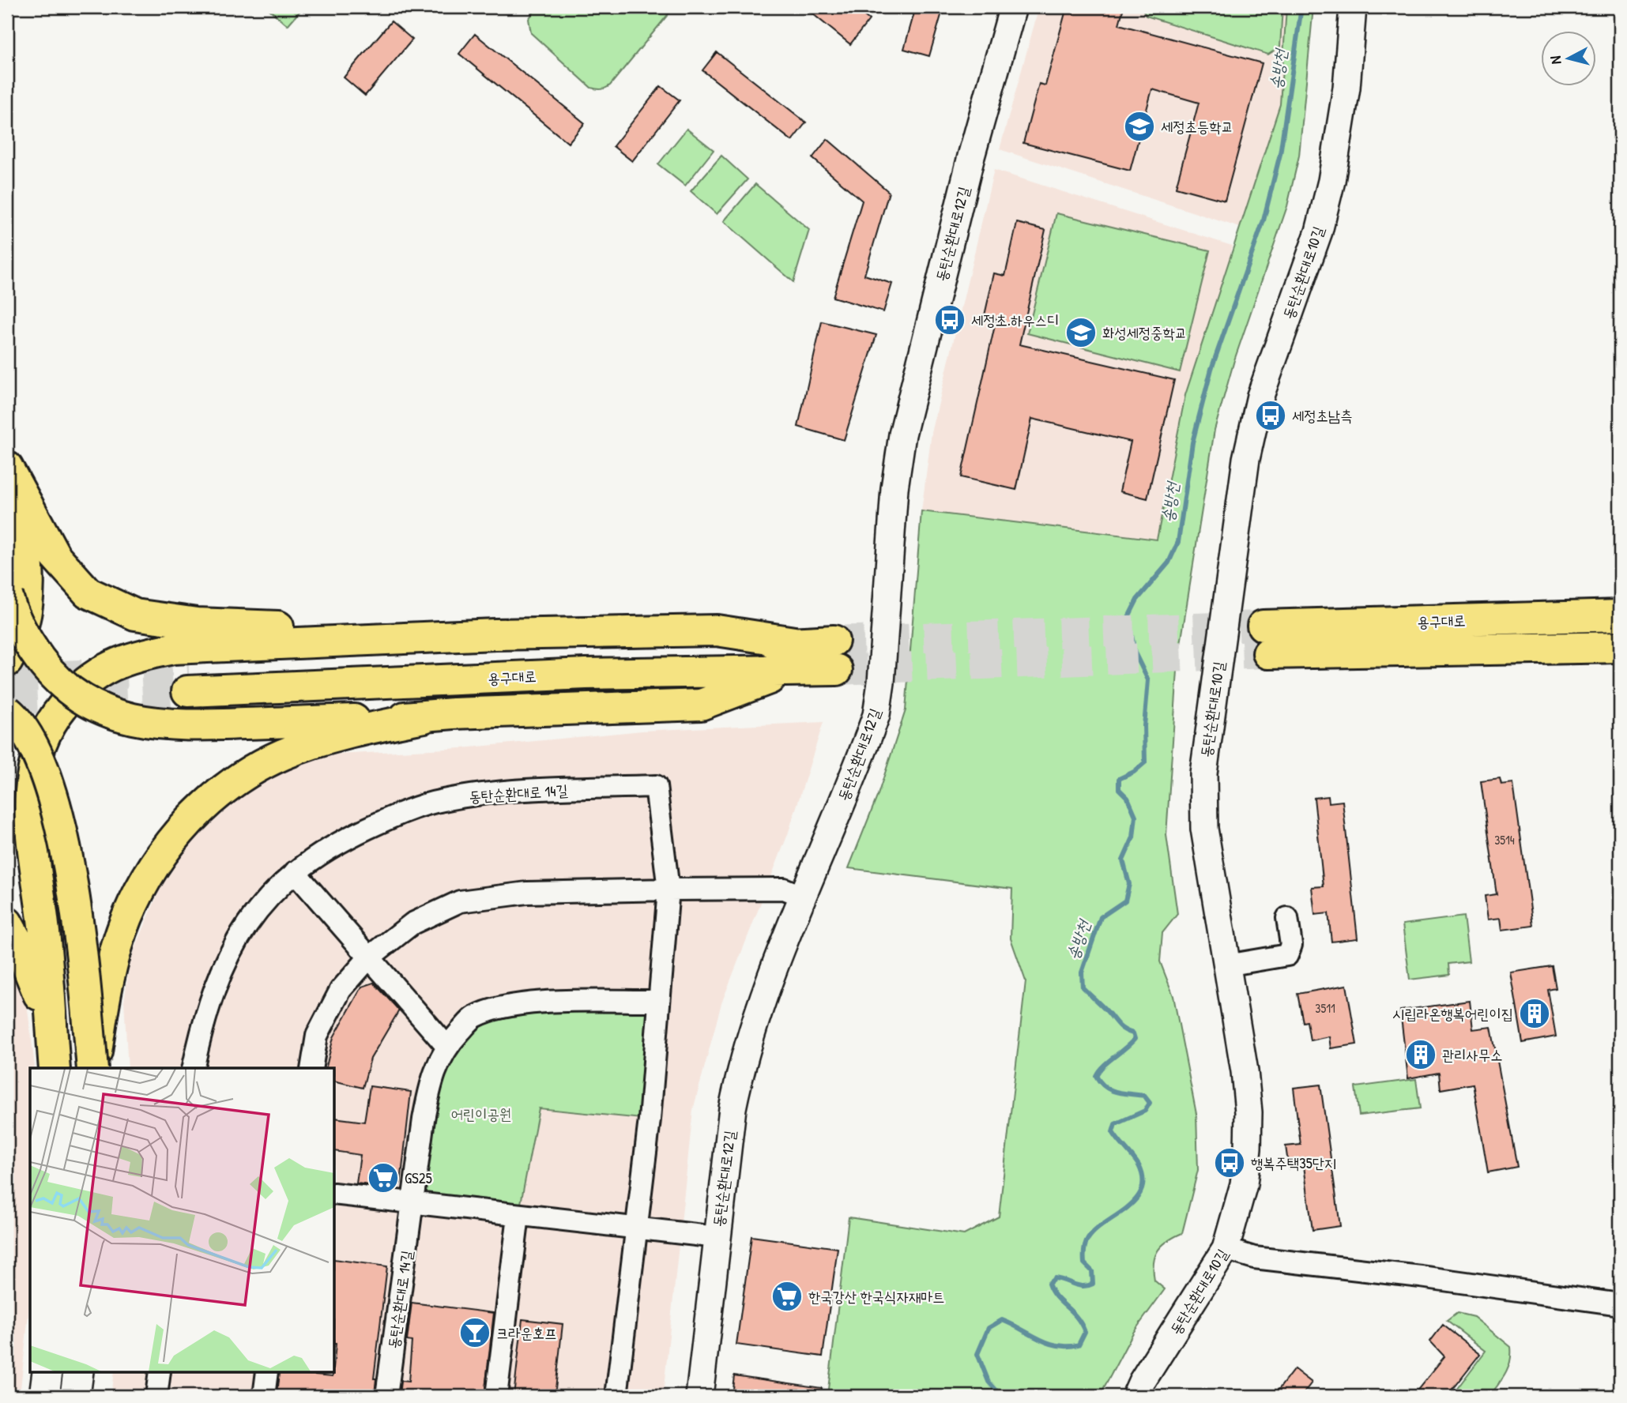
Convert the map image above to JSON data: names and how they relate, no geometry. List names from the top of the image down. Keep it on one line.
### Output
{"streets":{"highway":["용구대로"],"street":["동탄순환대로12길","동탄순환대로10길","동탄순환대로 14길"]},"water":["송방천"],"parks":["어린이공원"],"places":{"school or university":["세정초등학교","화성세정중학교"],"bus stop":["세정초.하우스디","세정초남측","행복주택35단지"],"building":["시립라온행복어린이집","관리사무소"],"supermarket":["GS25","한국강산 한국식자재마트"],"bar":["크라운호프"]},"house_numbers":["3514","3511"],"north":"left"}
